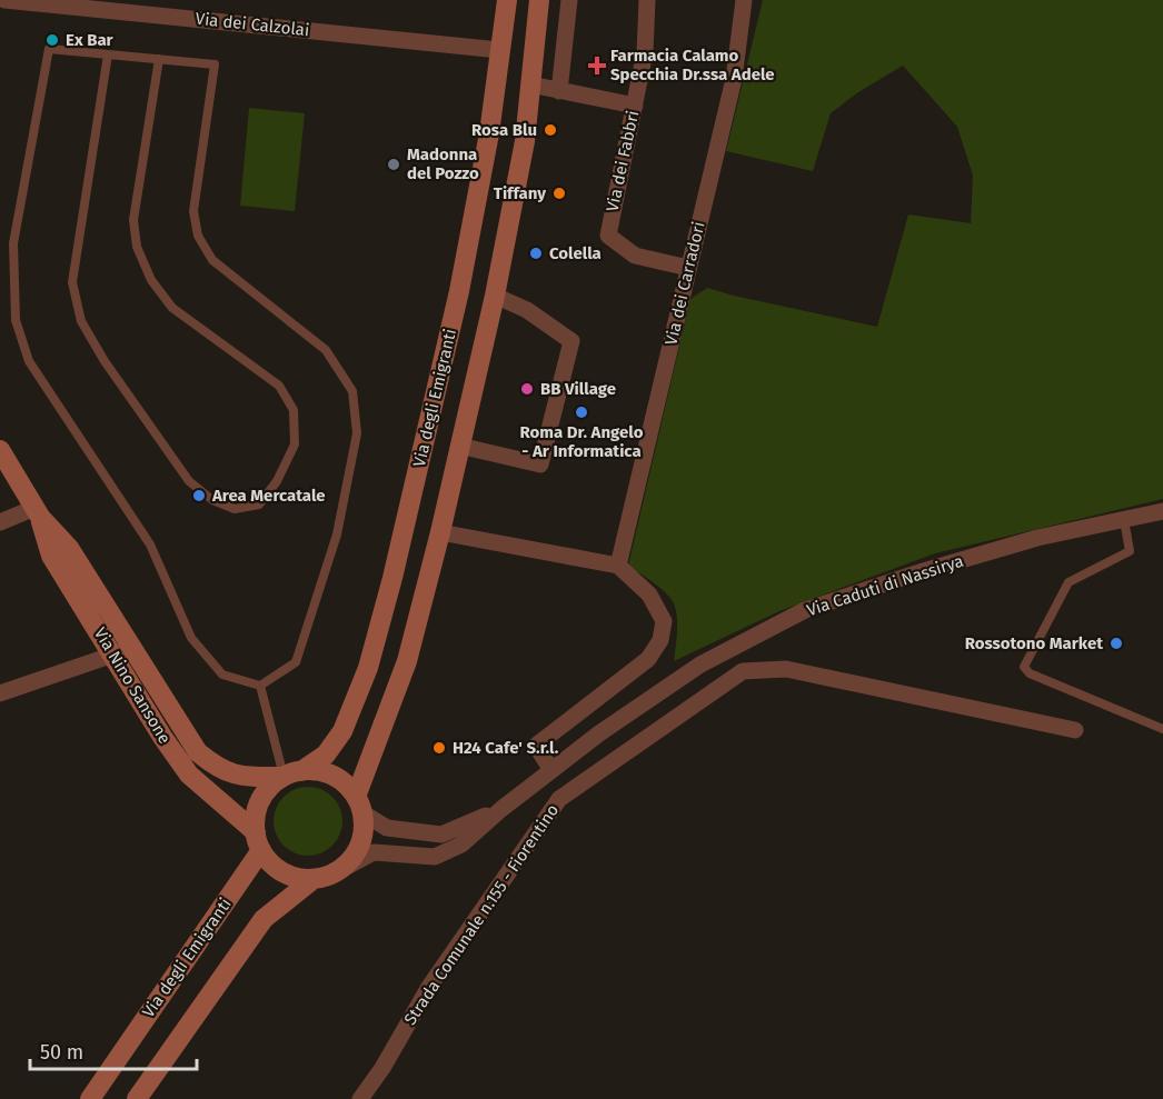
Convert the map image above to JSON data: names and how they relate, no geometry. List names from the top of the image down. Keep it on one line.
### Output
{"streets":{"main road":["Via degli Emigranti","Via Nino Sansone"],"street":["Via dei Calzolai","Via dei Fabbri","Via dei Carradori","Via Caduti di Nassirya","Strada Comunale n.155 - Fiorentino"]},"crossings":[["Via dei Calzolai","Via degli Emigranti"],["Via dei Fabbri","Via dei Carradori"],["Via degli Emigranti","Via Caduti di Nassirya"],["Via degli Emigranti","Via Nino Sansone"],["Via Caduti di Nassirya","Via Nino Sansone"]],"places":{"other":["Ex Bar","Rosa Blu","Madonna del Pozzo","Tiffany","Colella","BB Village","Roma Dr. Angelo - Ar Informatica","Area Mercatale","Rossotono Market","H24 Cafe' S.r.l."],"health":["Farmacia Calamo Specchia Dr.ssa Adele"]},"scale_bar":"50 m"}
